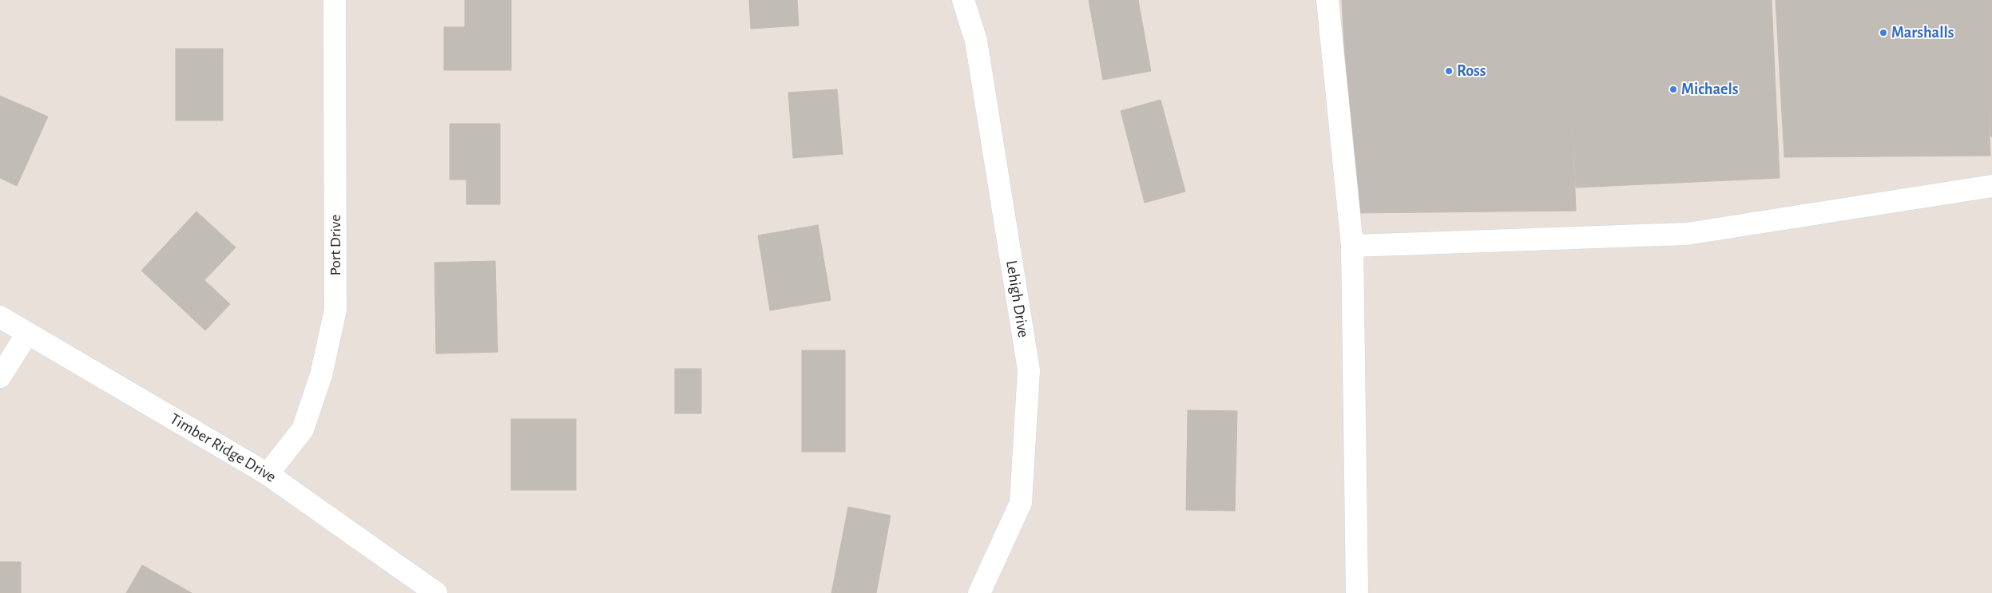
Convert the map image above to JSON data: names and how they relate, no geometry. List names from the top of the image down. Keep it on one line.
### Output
{"streets":{"street":["Port Drive","Lehigh Drive","Timber Ridge Drive"]},"crossings":[["Port Drive","Timber Ridge Drive"]],"places":["Marshalls","Ross","Michaels"]}
